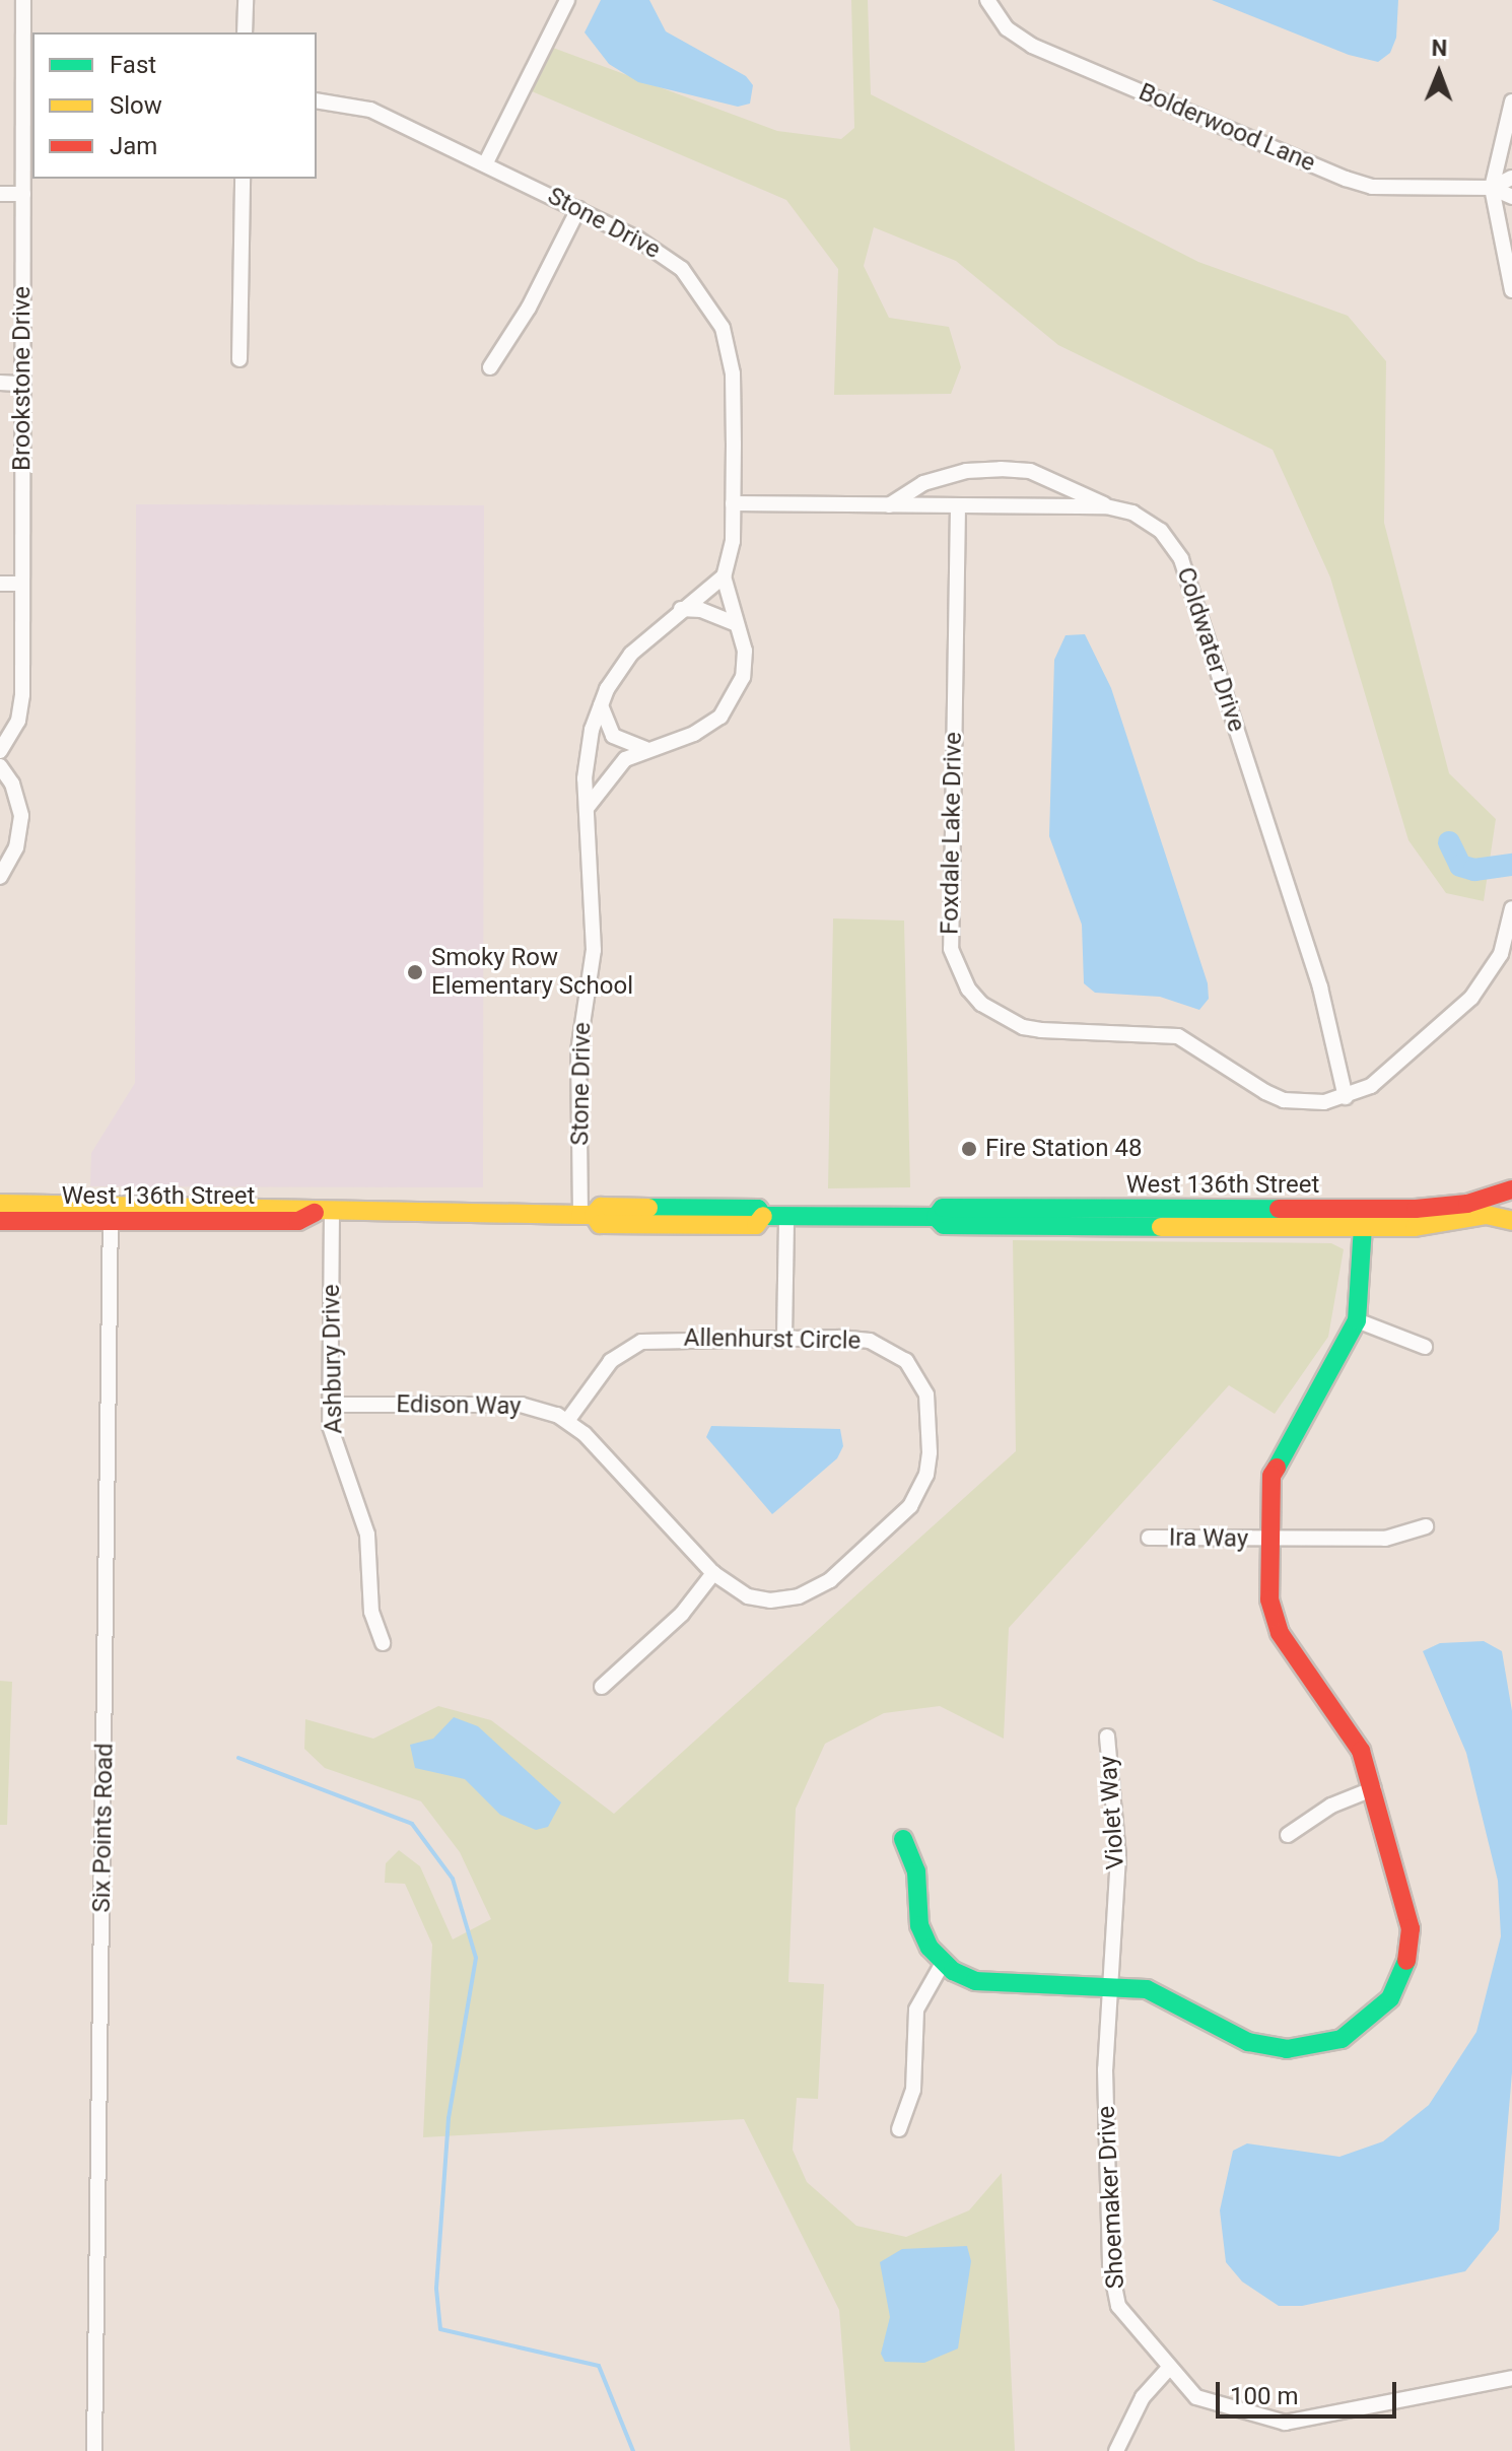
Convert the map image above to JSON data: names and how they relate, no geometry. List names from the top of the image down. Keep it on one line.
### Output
{"streets":{"street":["Bolderwood Lane","Stone Drive","Brookstone Drive","Coldwater Drive","Foxdale Lake Drive","West 136th Street","Allenhurst Circle","Ashbury Drive","Edison Way","Ira Way","Violet Way","Six Points Road","Shoemaker Drive"]},"crossings":[["Stone Drive","Coldwater Drive"],["Stone Drive","West 136th Street"],["Coldwater Drive","Foxdale Lake Drive"],["West 136th Street","Ashbury Drive"],["West 136th Street","Six Points Road"],["Allenhurst Circle","Edison Way"],["Ashbury Drive","Edison Way"],["Violet Way","Shoemaker Drive"]],"places":["Smoky Row Elementary School","Fire Station 48"],"legend":["Fast","Slow","Jam"],"scale_bar":"100 m","north":"top"}
